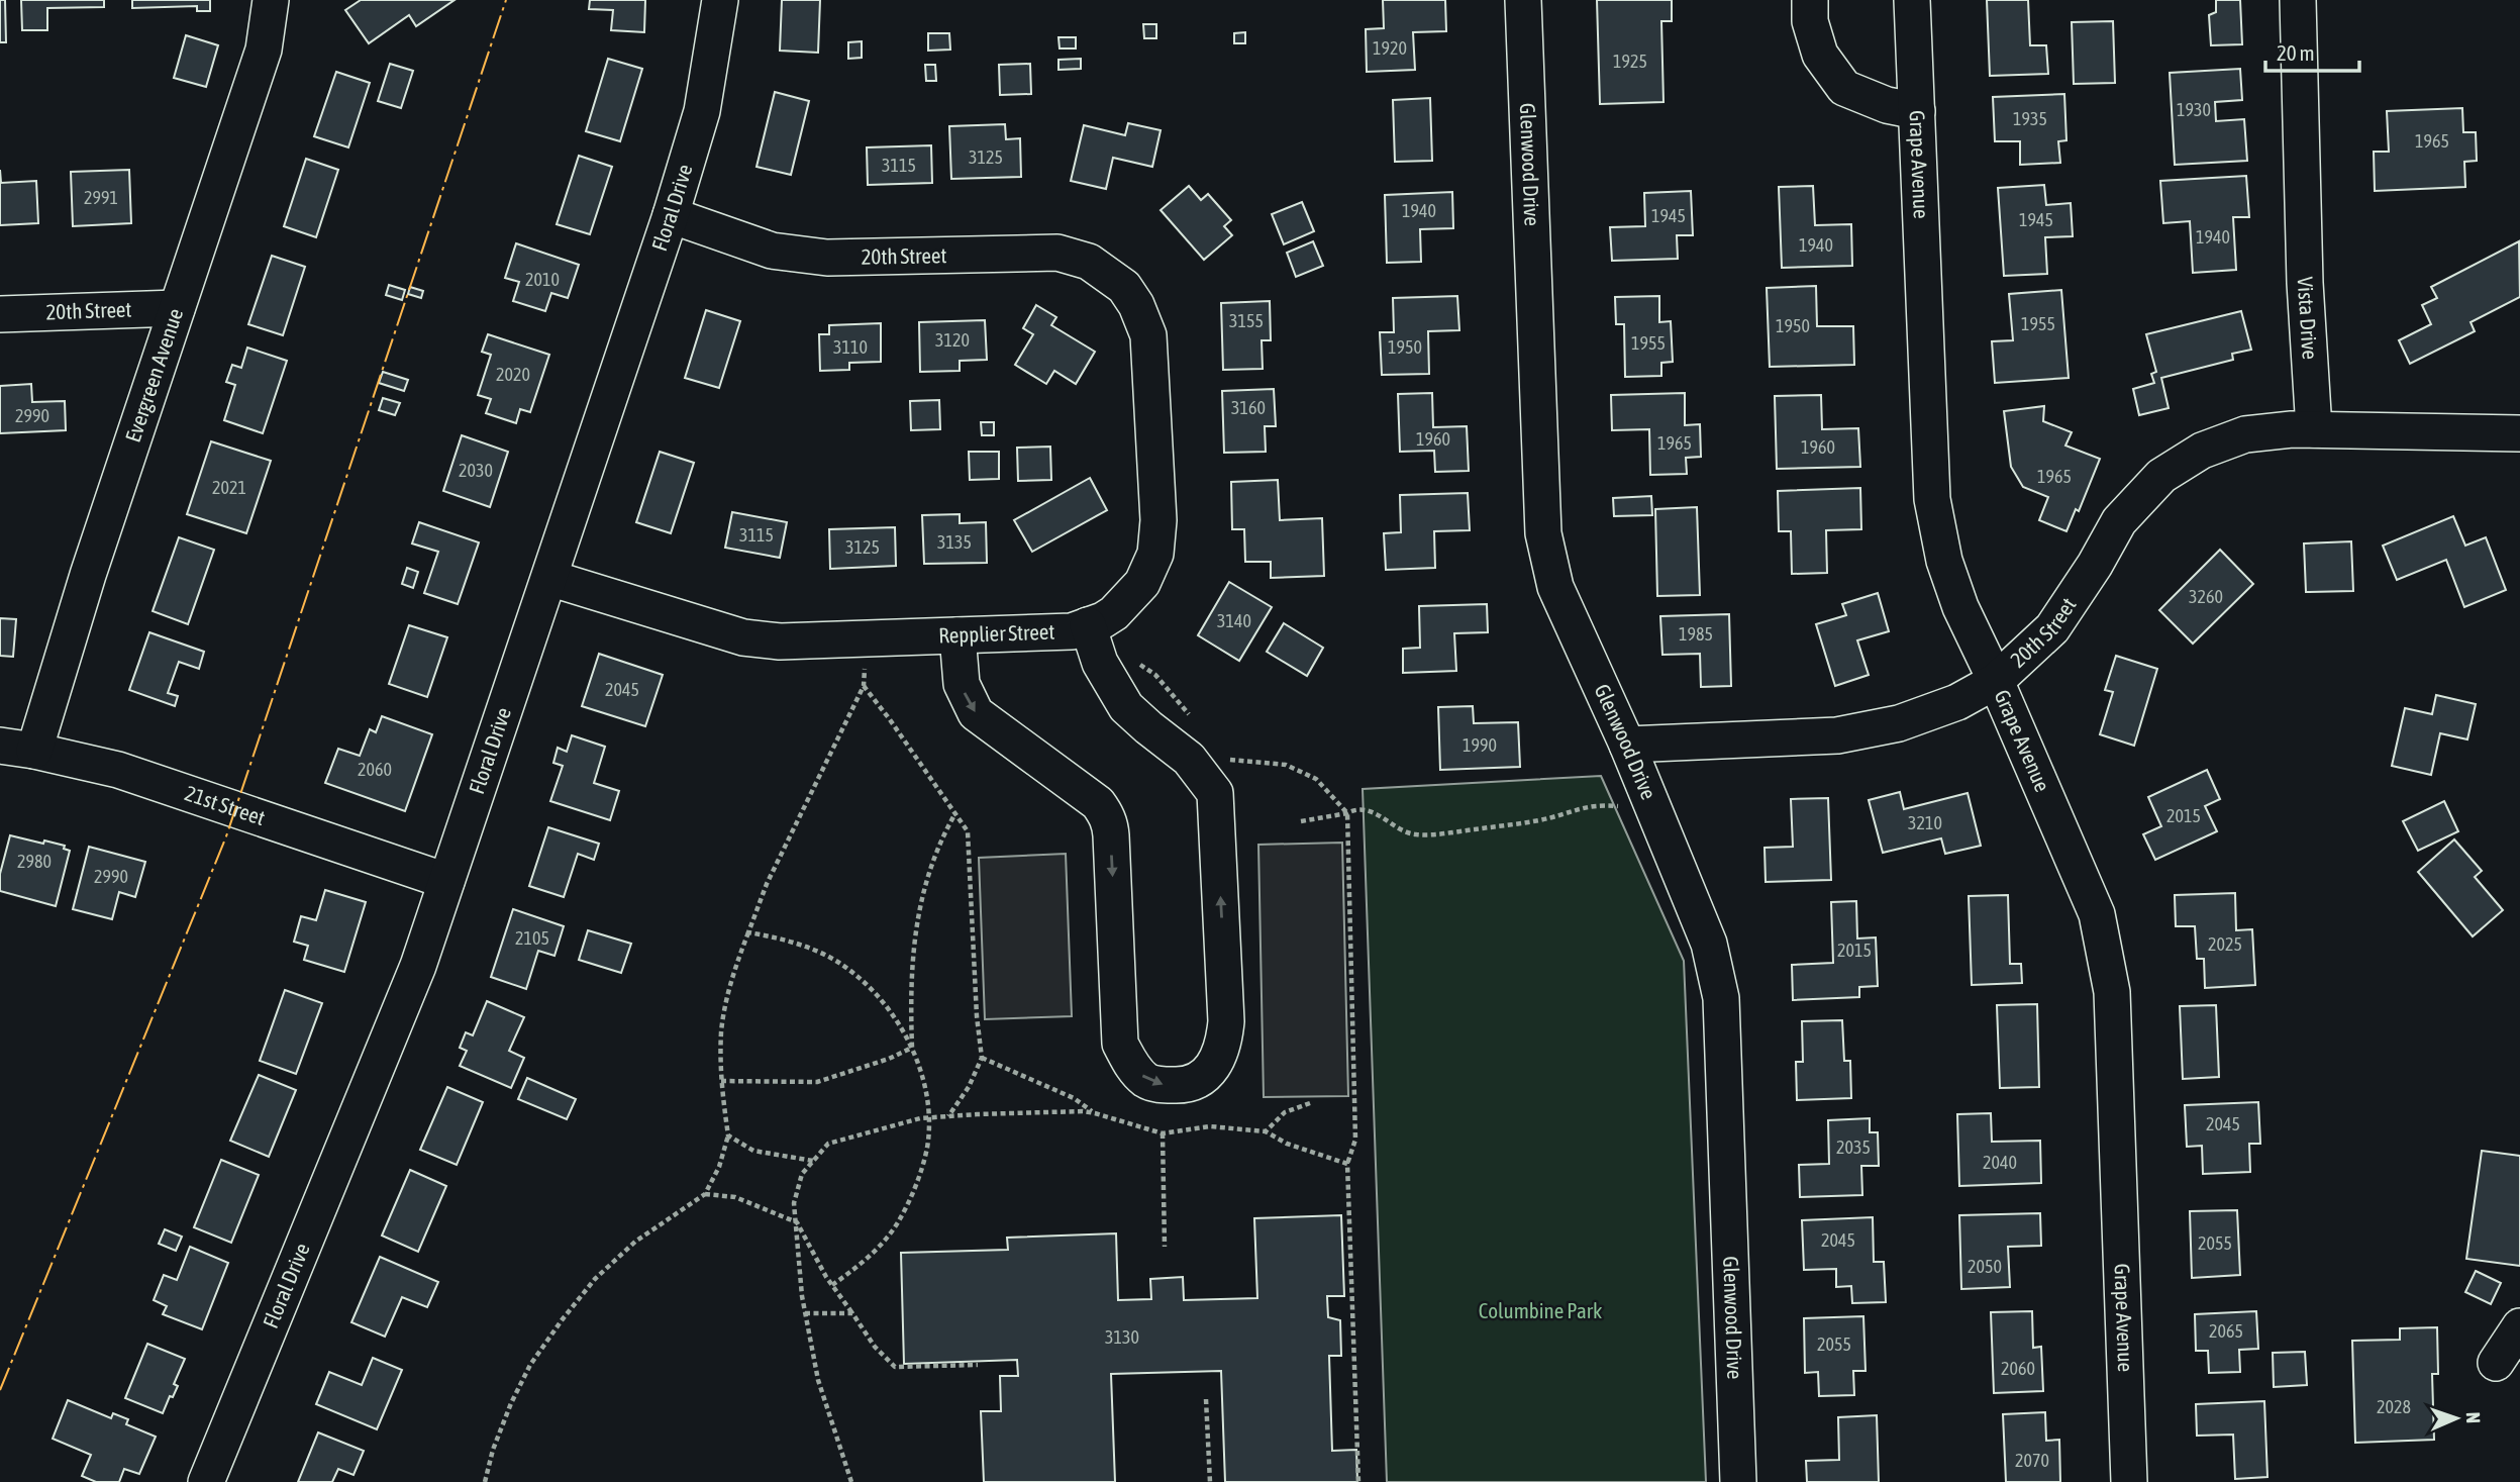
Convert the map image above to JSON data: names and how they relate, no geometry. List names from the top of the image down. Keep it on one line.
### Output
{"streets":{"street":["Glenwood Drive","Grape Avenue","Floral Drive","20th Street","Vista Drive","Evergreen Avenue","Repplier Street","21st Street"]},"crossings":[["Glenwood Drive","20th Street"],["Grape Avenue","20th Street"],["Floral Drive","20th Street"],["Floral Drive","Repplier Street"],["Floral Drive","21st Street"],["20th Street","Vista Drive"],["20th Street","Evergreen Avenue"],["20th Street","Repplier Street"],["Evergreen Avenue","21st Street"]],"parks":["Columbine Park"],"house_numbers":["1920","1925","1930","1935","1965","3125","3115","2991","1940","1945","1945","1940","1940","2010","3155","1955","1950","3120","1955","3110","1950","2020","3160","2990","1960","1965","1960","2030","1965","2021","3115","3135","3125","3260","3140","1985","2045","1990","2060","2015","3210","2980","2990","2105","2025","2015","2045","2035","2040","2045","2055","2050","2065","3130","2055","2060","2028","2070"],"scale_bar":"20 m","north":"right"}
